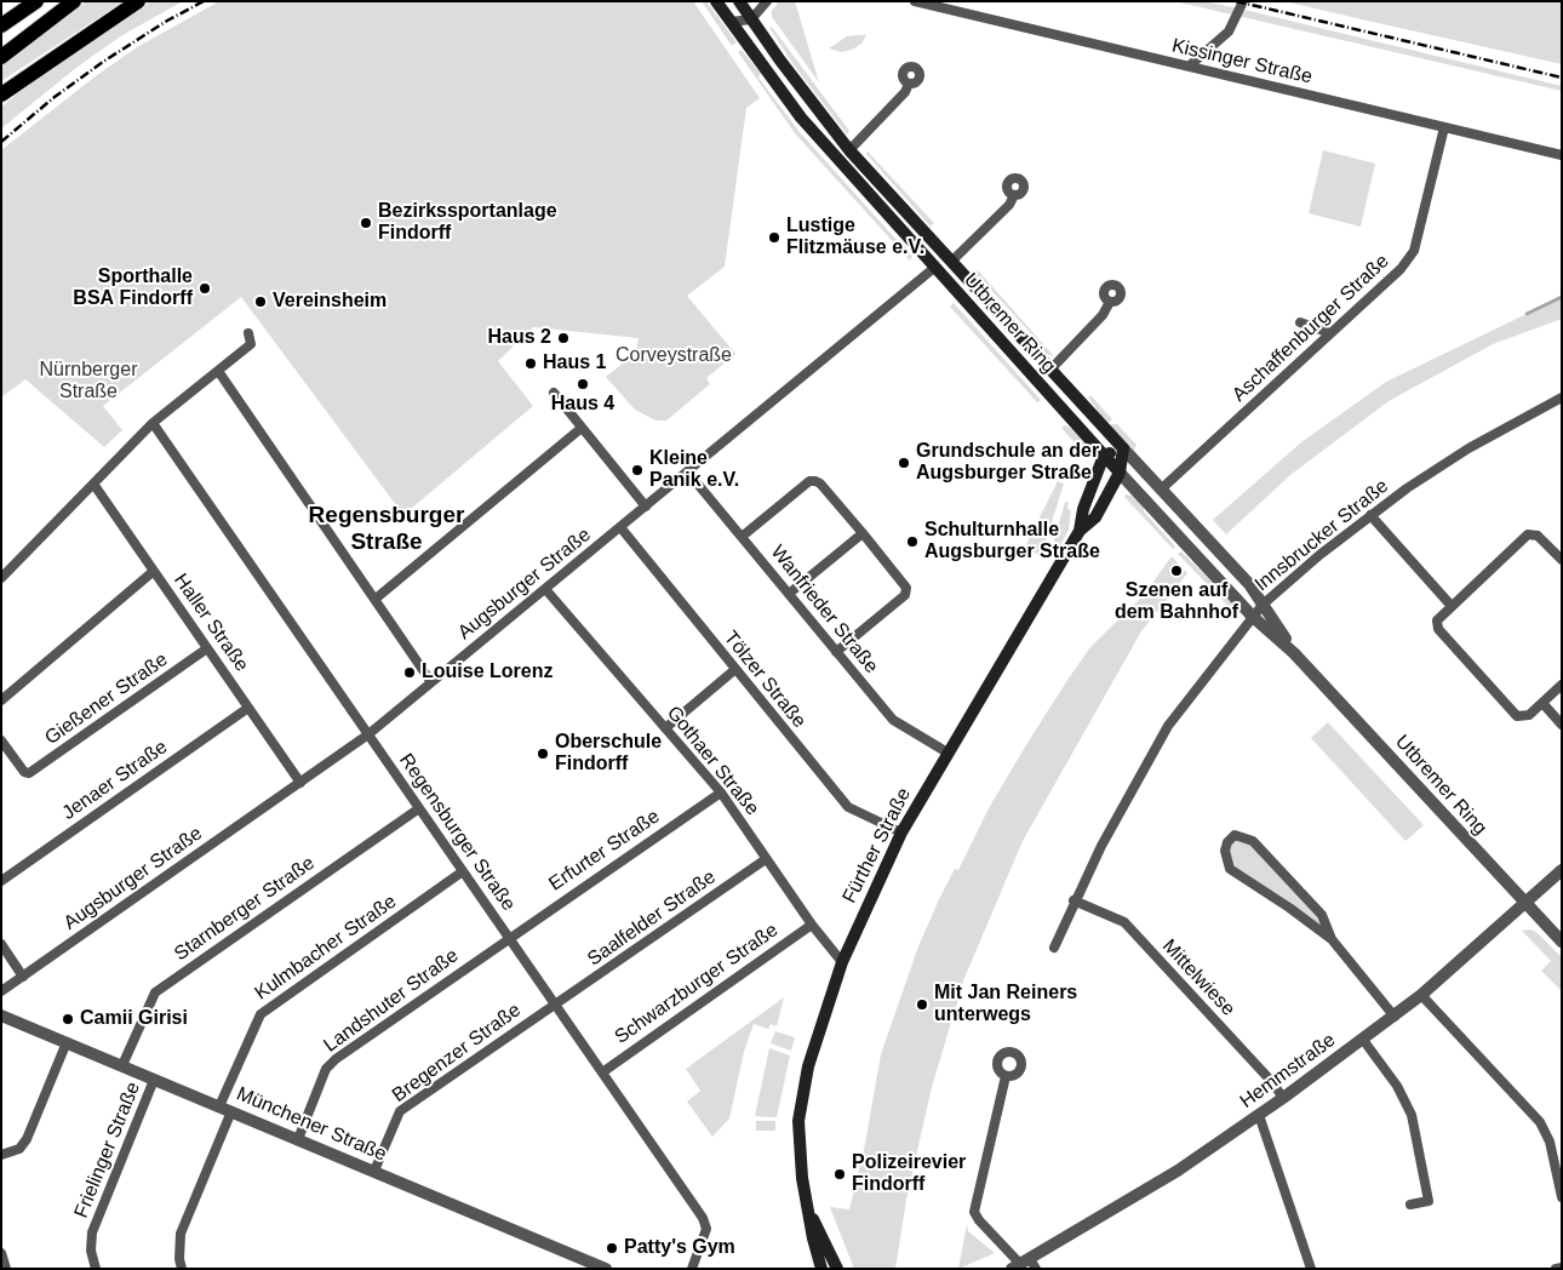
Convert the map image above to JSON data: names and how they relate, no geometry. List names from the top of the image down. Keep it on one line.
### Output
{"streets":{"main road":["Utbremer Ring","Fürther Straße"],"street":["Kissinger Straße","Aschaffenburger Straße","Innsbrucker Straße","Augsburger Straße","Wanfrieder Straße","Haller Straße","Tölzer Straße","Gießener Straße","Gothaer Straße","Jenaer Straße","Regensburger Straße","Erfurter Straße","Starnberger Straße","Saalfelder Straße","Kulmbacher Straße","Mittelwiese","Schwarzburger Straße","Landshuter Straße","Bregenzer Straße","Hemmstraße","Münchener Straße","Frielinger Straße"]},"crossings":[["Kissinger Straße","Aschaffenburger Straße"],["Utbremer Ring","Aschaffenburger Straße"],["Utbremer Ring","Innsbrucker Straße"],["Utbremer Ring","Augsburger Straße"],["Utbremer Ring","Fürther Straße"],["Utbremer Ring","Hemmstraße"],["Innsbrucker Straße","Mittelwiese"],["Augsburger Straße","Wanfrieder Straße"],["Augsburger Straße","Haller Straße"],["Augsburger Straße","Tölzer Straße"],["Augsburger Straße","Gothaer Straße"],["Augsburger Straße","Regensburger Straße"],["Wanfrieder Straße","Fürther Straße"],["Haller Straße","Gießener Straße"],["Haller Straße","Jenaer Straße"],["Tölzer Straße","Fürther Straße"],["Gothaer Straße","Fürther Straße"],["Gothaer Straße","Erfurter Straße"],["Gothaer Straße","Saalfelder Straße"],["Gothaer Straße","Schwarzburger Straße"],["Regensburger Straße","Erfurter Straße"],["Regensburger Straße","Starnberger Straße"],["Regensburger Straße","Saalfelder Straße"],["Regensburger Straße","Kulmbacher Straße"],["Regensburger Straße","Schwarzburger Straße"],["Regensburger Straße","Landshuter Straße"],["Regensburger Straße","Bregenzer Straße"],["Erfurter Straße","Landshuter Straße"],["Starnberger Straße","Münchener Straße"],["Saalfelder Straße","Bregenzer Straße"],["Kulmbacher Straße","Münchener Straße"],["Mittelwiese","Hemmstraße"],["Landshuter Straße","Münchener Straße"],["Bregenzer Straße","Münchener Straße"],["Münchener Straße","Frielinger Straße"]],"districts":["Regensburger Straße"],"parks":["Corveystraße","Nürnberger Straße"],"places":["Bezirkssportanlage Findorff","Lustige Flitzmäuse e.V.","Sporthalle BSA Findorff","Vereinsheim","Haus 2","Haus 1","Haus 4","Grundschule an der Augsburger Straße","Kleine Panik e.V.","Schulturnhalle Augsburger Straße","Szenen auf dem Bahnhof","Louise Lorenz","Oberschule Findorff","Mit Jan Reiners unterwegs","Camii Girisi","Polizeirevier Findorff","Patty's Gym"]}
